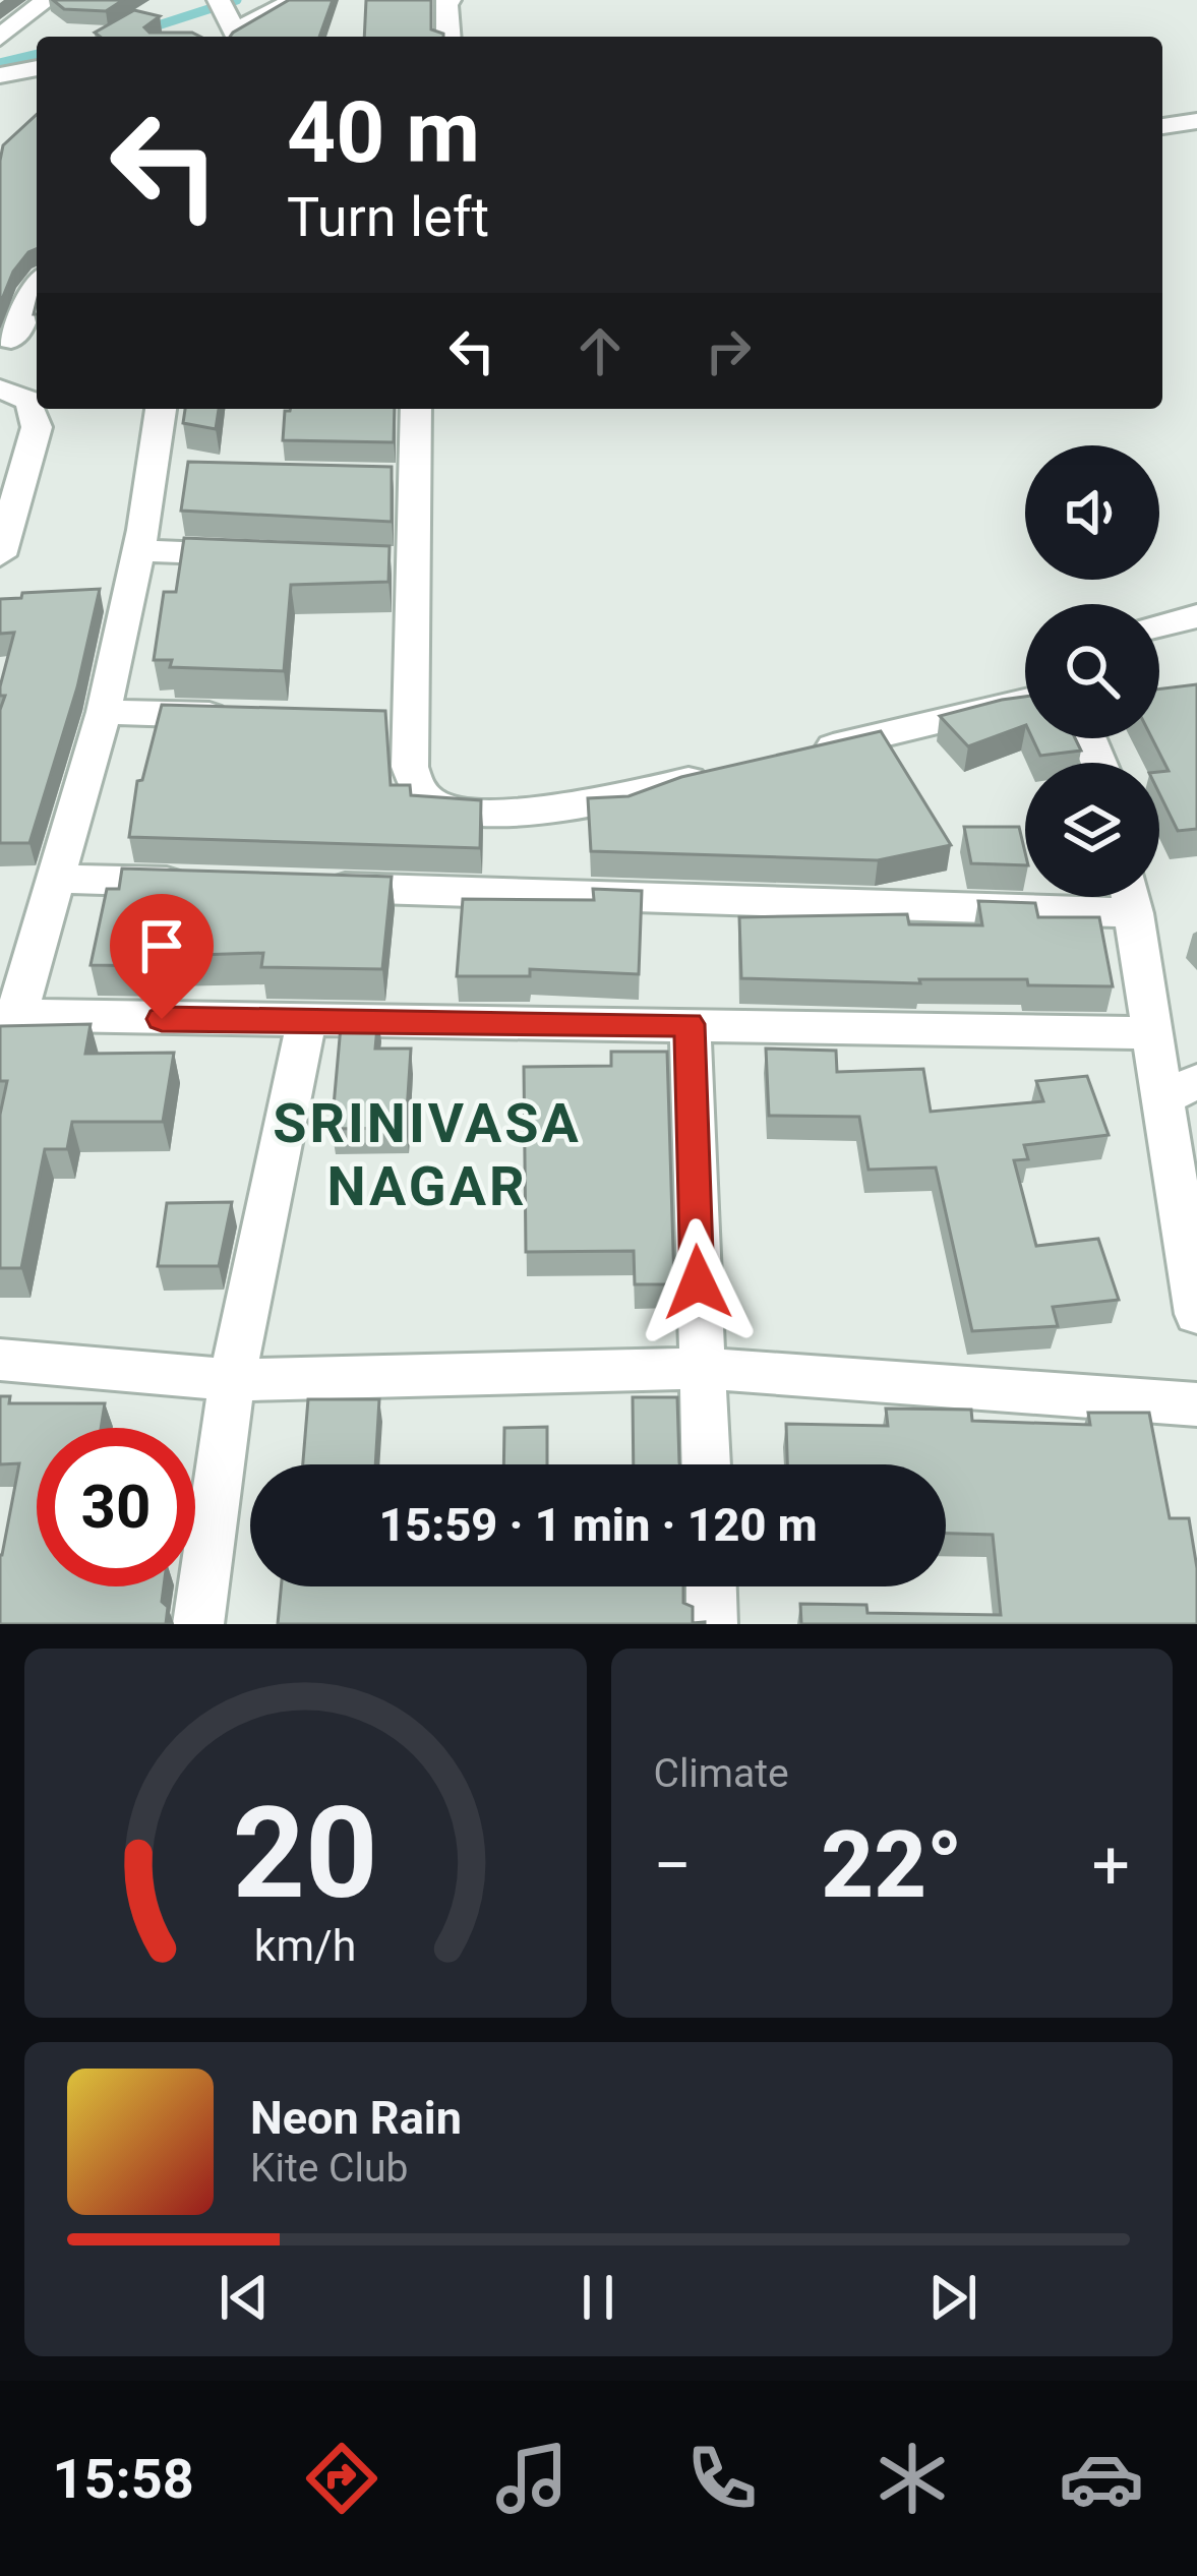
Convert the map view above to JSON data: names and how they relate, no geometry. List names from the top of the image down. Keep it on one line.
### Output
{"districts":["SRINIVASA NAGAR"],"page":{"turn":["40 m","Turn left"],"limit":"30","trip":"15:59 · 1 min · 120 m","tile":"Climate","heat":["−","22°","+"],"song":["Neon Rain","Kite Club"],"tabs":"15:58","gauge":["20","km/h"]}}
